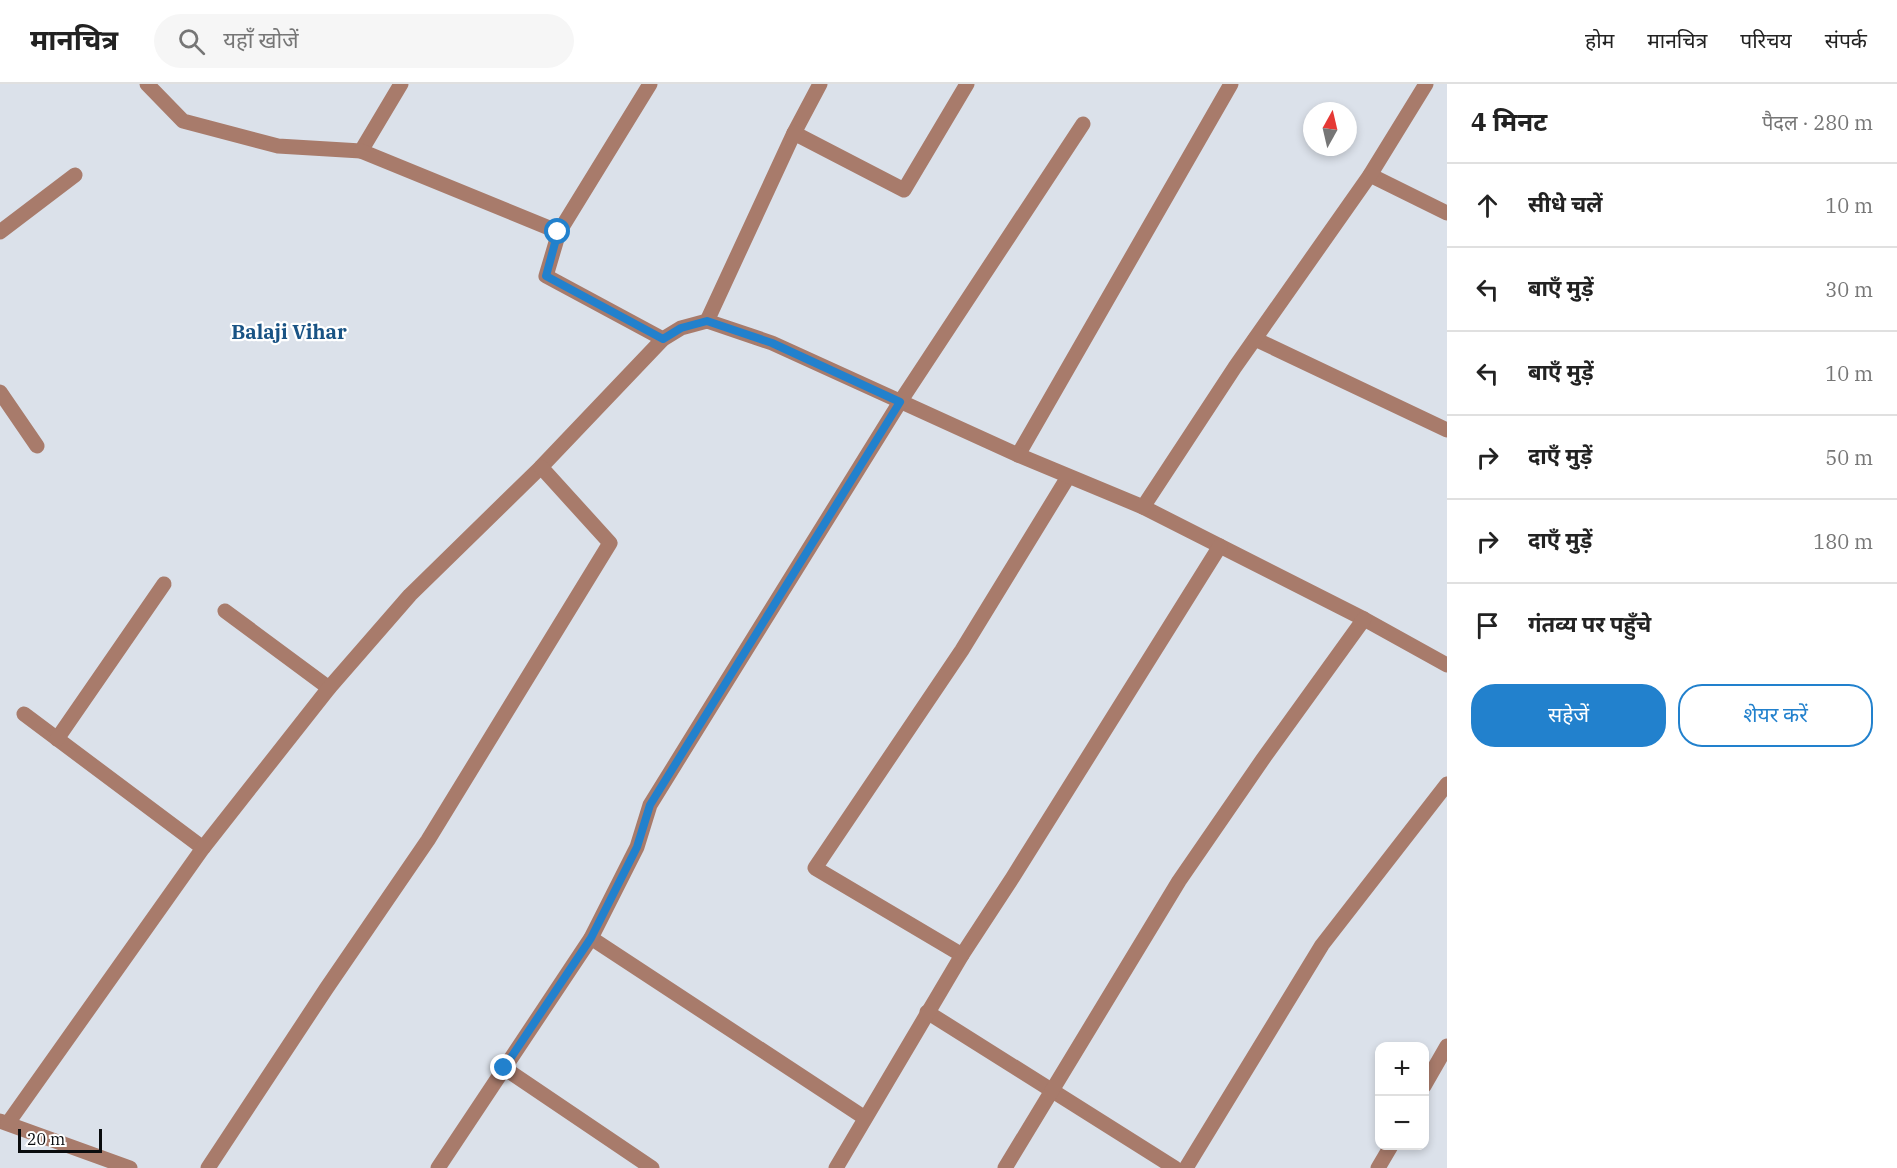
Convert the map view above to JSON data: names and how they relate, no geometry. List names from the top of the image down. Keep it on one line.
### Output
{"districts":["Balaji Vihar"],"scale_bar":"20 m","north":"top","page":{"header":"मानचित्र","search":"यहाँ खोजें","nav":["होम","मानचित्र","परिचय","संपर्क"],"heading":["4 मिनट","पैदल · 280 m"],"list":[["सीधे चलें","10 m"],["बाएँ मुड़ें","30 m"],["बाएँ मुड़ें","10 m"],["दाएँ मुड़ें","50 m"],["दाएँ मुड़ें","180 m"],"गंतव्य पर पहुँचे"],"buttons":["सहेजें","शेयर करें"],"map_buttons":["+","−"],"scale":"20 m"}}
